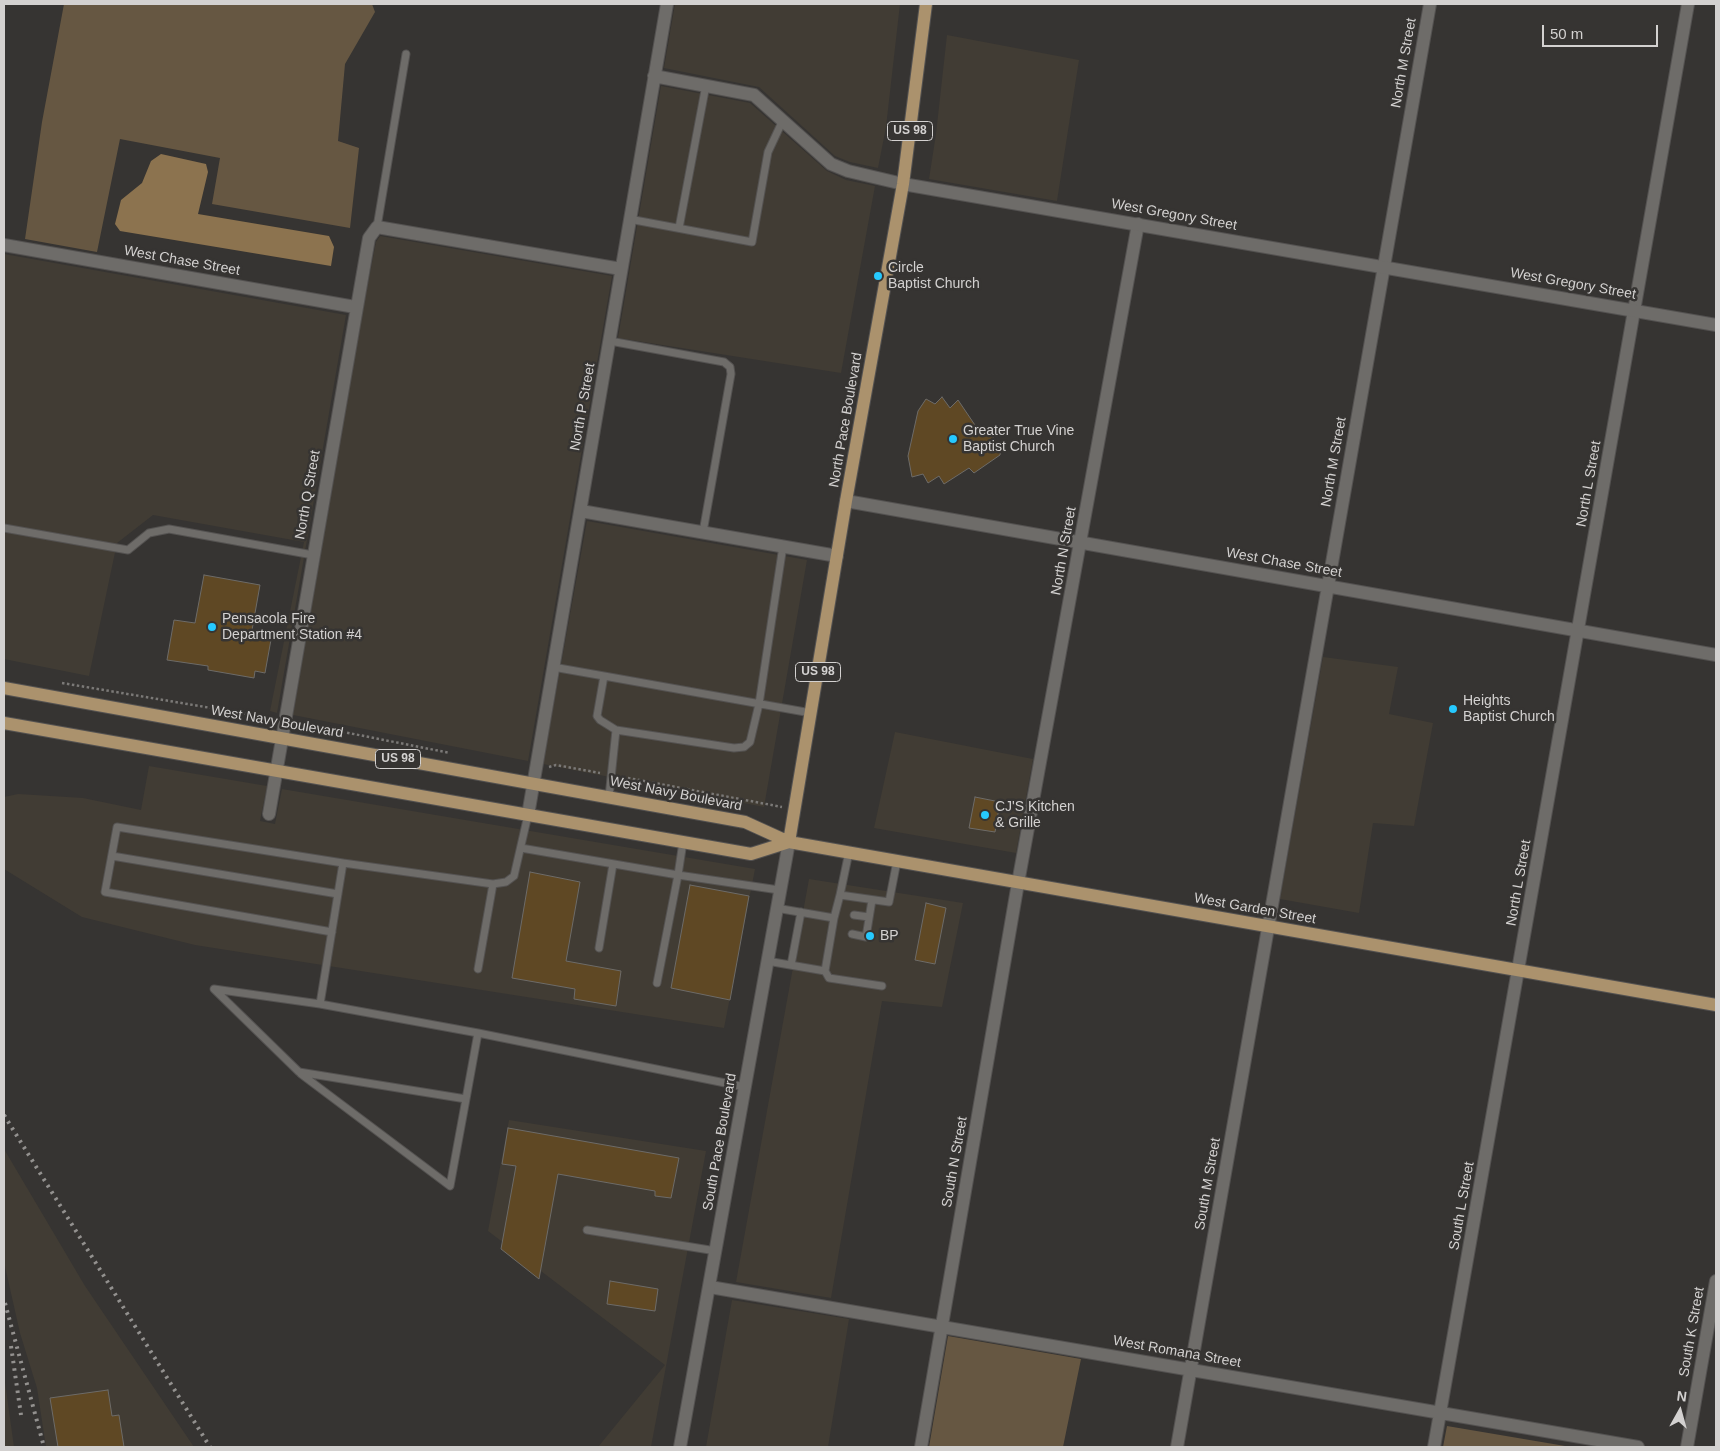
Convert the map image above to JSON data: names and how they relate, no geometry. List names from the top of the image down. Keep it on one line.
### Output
{"streets":{"main road":["US 98","North Pace Boulevard","West Navy Boulevard","West Garden Street"],"street":["North M Street","West Gregory Street","West Chase Street","North P Street","North L Street","North Q Street","North N Street","South Pace Boulevard","South N Street","South M Street","South L Street","South K Street","West Romana Street"]},"crossings":[["North M Street","West Gregory Street"],["North M Street","West Chase Street"],["North M Street","West Garden Street"],["North M Street","South M Street"],["US 98","North P Street"],["US 98","North Pace Boulevard"],["US 98","North Q Street"],["US 98","West Navy Boulevard"],["US 98","West Garden Street"],["US 98","South Pace Boulevard"],["West Gregory Street","North P Street"],["West Gregory Street","North Pace Boulevard"],["West Gregory Street","North L Street"],["West Gregory Street","North N Street"],["West Chase Street","North Pace Boulevard"],["West Chase Street","North L Street"],["West Chase Street","North Q Street"],["West Chase Street","North N Street"],["North P Street","West Navy Boulevard"],["North Pace Boulevard","West Navy Boulevard"],["North Pace Boulevard","West Garden Street"],["North Pace Boulevard","South Pace Boulevard"],["North L Street","West Garden Street"],["North L Street","South L Street"],["North Q Street","West Navy Boulevard"],["North N Street","West Garden Street"],["North N Street","South N Street"],["West Navy Boulevard","West Garden Street"],["West Navy Boulevard","South Pace Boulevard"],["West Garden Street","South Pace Boulevard"],["West Garden Street","South N Street"],["West Garden Street","South M Street"],["West Garden Street","South L Street"],["South Pace Boulevard","West Romana Street"],["South N Street","West Romana Street"],["South M Street","West Romana Street"],["South L Street","West Romana Street"]],"places":["Circle Baptist Church","Greater True Vine Baptist Church","Pensacola Fire Department Station #4","Heights Baptist Church","CJ'S Kitchen & Grille","BP"],"scale_bar":"50 m","north":"top"}
